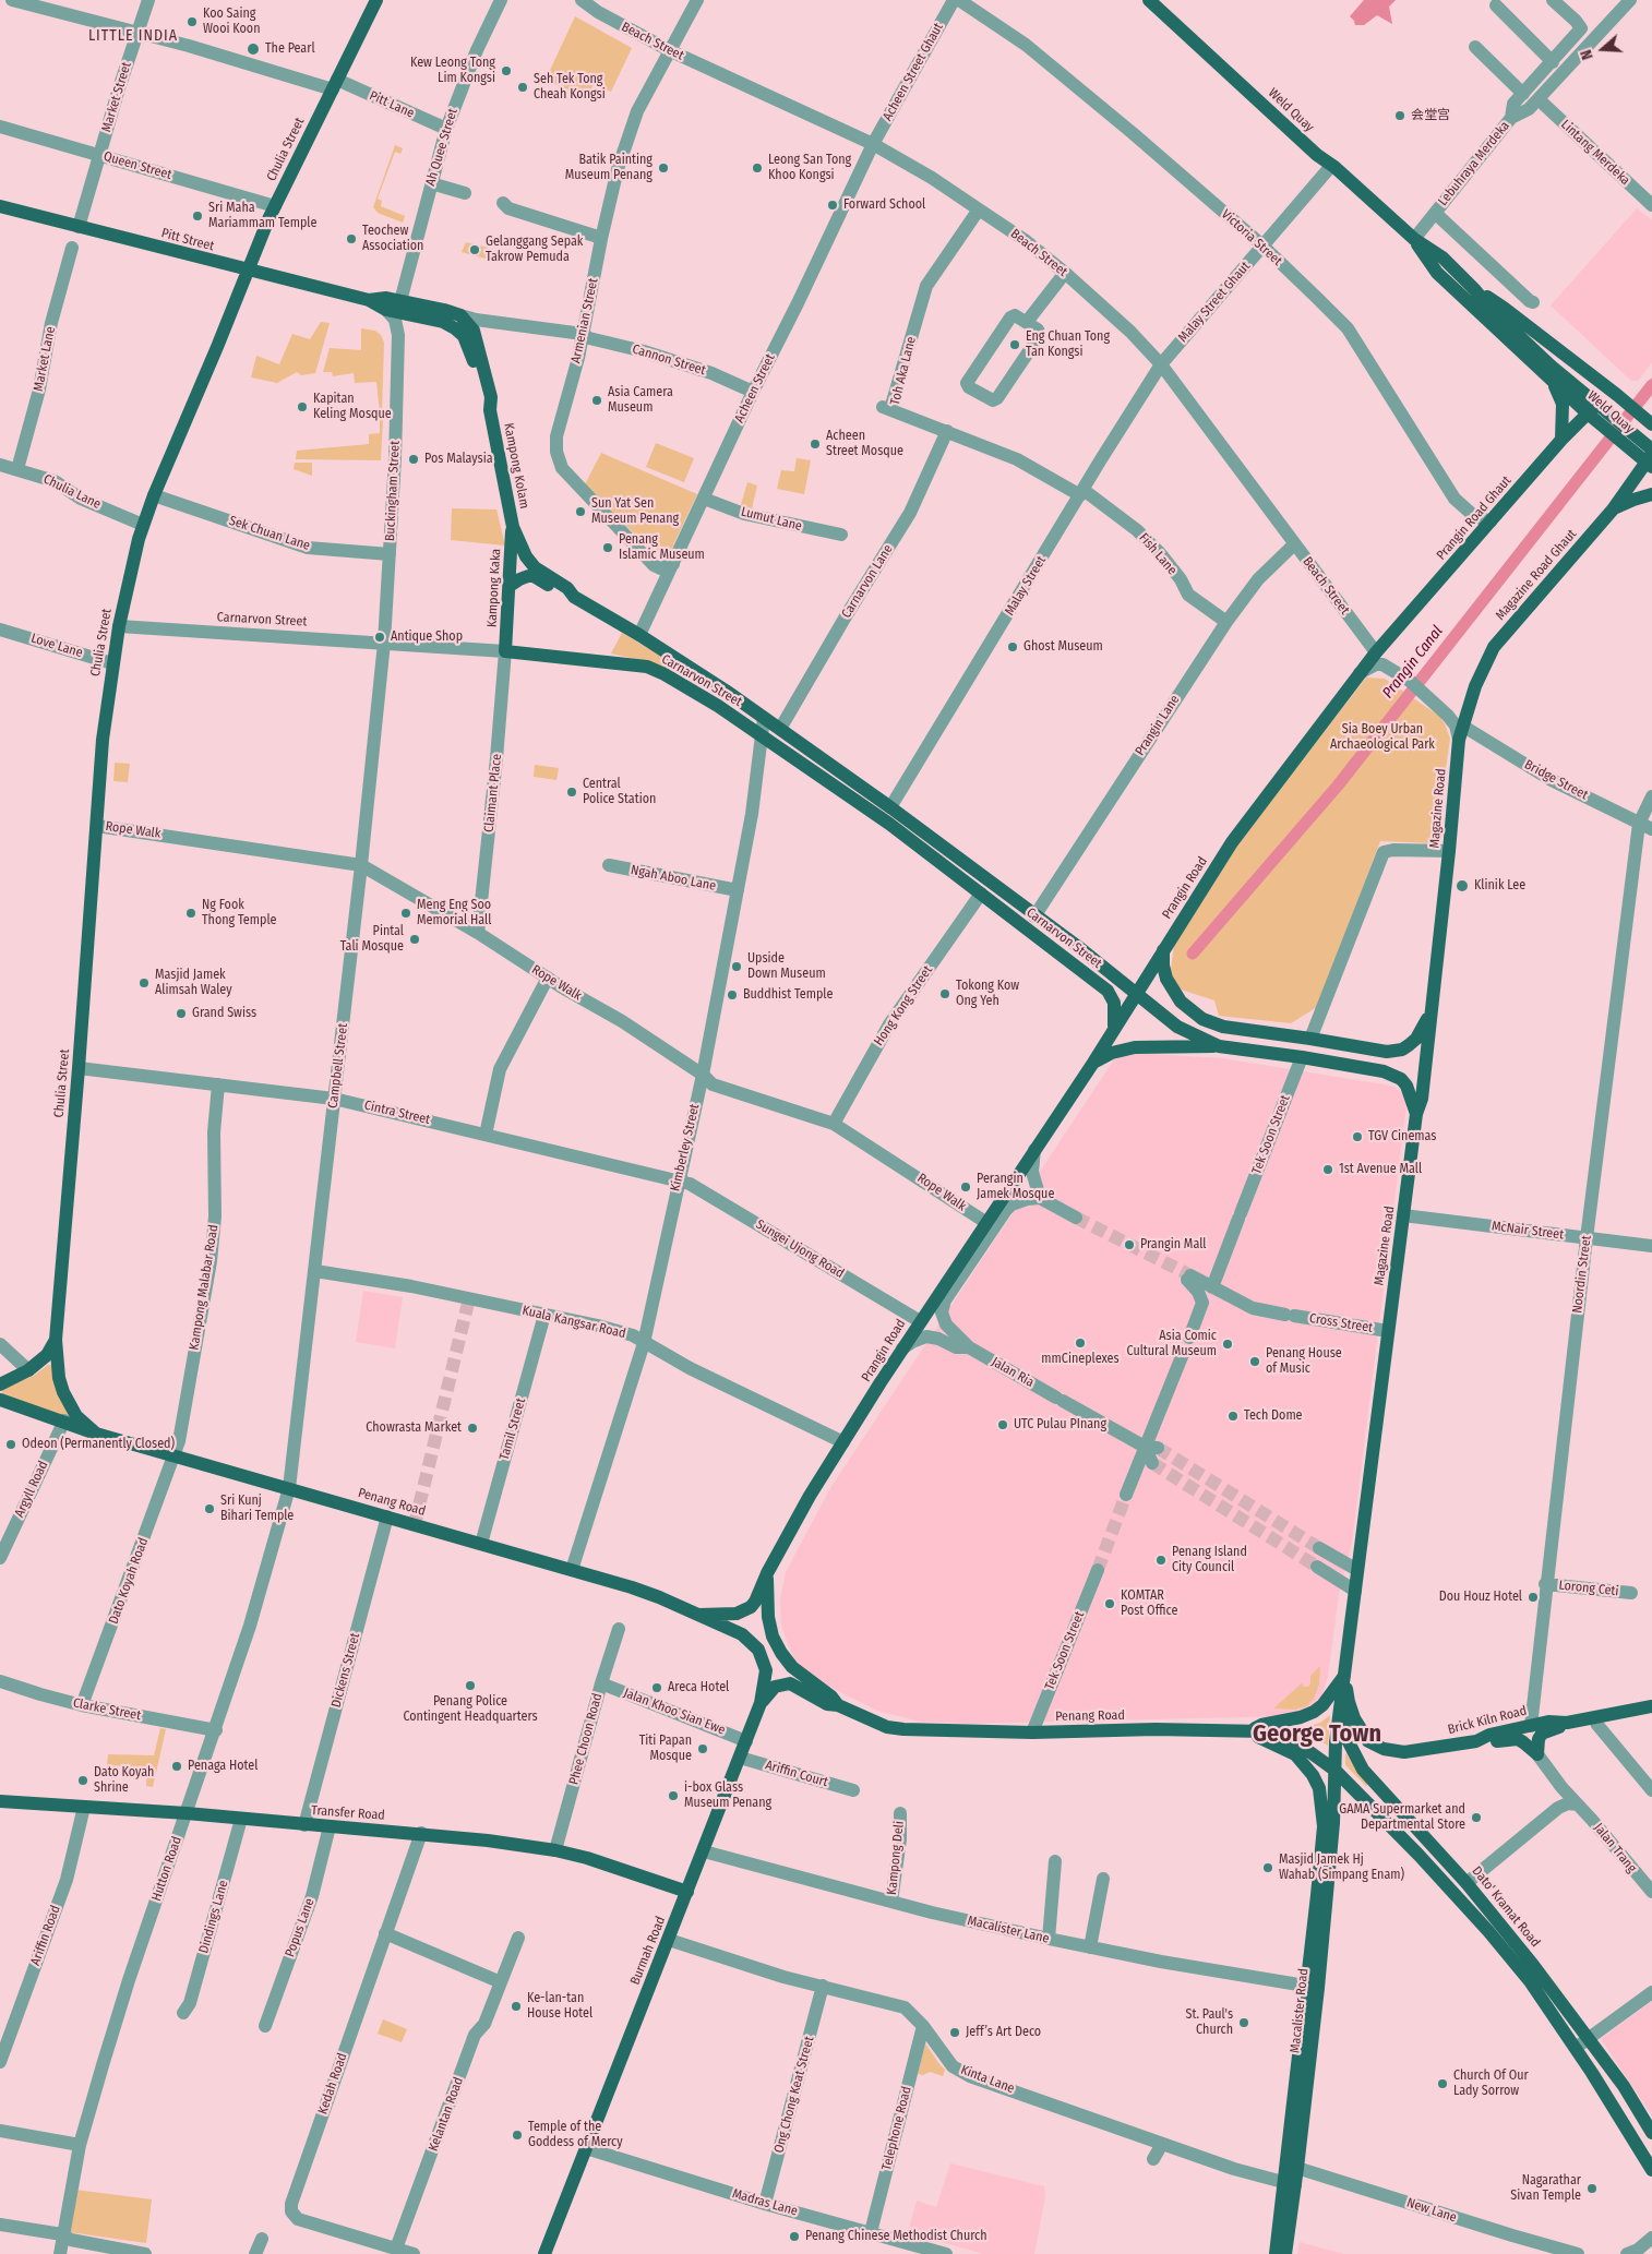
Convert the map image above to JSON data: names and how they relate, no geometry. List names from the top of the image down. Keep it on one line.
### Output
{"streets":{"main road":["Weld Quay","Chulia Street","Pitt Street","Kampong Kolam","Prangin Road Ghaut","Magazine Road Ghaut","Kampong Kaka","Carnarvon Street","Magazine Road","Prangin Road","Penang Road","Brick Kiln Road","Transfer Road","Dato' Kramat Road","Burmah Road","Macalister Road"],"street":["Beach Street","Acheen Street Ghaut","Market Street","Pitt Lane","Ah Quee Street","Lintang Merdeka","Lebuhraya Merdeka","Queen Street","Victoria Street","Malay Street Ghaut","Armenian Street","Market Lane","Cannon Street","Toh Aka Lane","Acheen Street","Buckingham Street","Chulia Lane","Lumut Lane","Sek Chuan Lane","Fish Lane","Carnarvon Lane","Malay Street","Love Lane","Prangin Lane","Bridge Street","Claimant Place","Rope Walk","Ngah Aboo Lane","Hong Kong Street","Campbell Street","Cintra Street","Tek Soon Street","Kimberley Street","McNair Street","Sungei Ujong Road","Noordin Street","Kampong Malabar Road","Kuala Kangsar Road","Cross Street","Jalan Ria","Tamil Street","Argyll Road","Dato Koyah Road","Lorong Ceti","Dickens Street","Clarke Street","Jalan Khoo Sian Ewe","Phee Choon Road","Ariffin Court","Jalan Trang","Kampong Deli","Hutton Road","Dindings Lane","Popus Lane","Macalister Lane","Ariffin Road","Kinta Lane","Kedah Road","Ong Chong Keat Street","Kelantan Road","Telephone Road","Madras Lane","New Lane"]},"crossings":[["Beach Street","Acheen Street Ghaut"],["Beach Street","Malay Street Ghaut"],["Beach Street","Armenian Street"],["Beach Street","Toh Aka Lane"],["Beach Street","Acheen Street"],["Beach Street","Prangin Road Ghaut"],["Beach Street","Malay Street"],["Beach Street","Prangin Lane"],["Beach Street","Prangin Road"],["Acheen Street Ghaut","Acheen Street"],["Market Street","Pitt Lane"],["Market Street","Queen Street"],["Market Street","Pitt Street"],["Pitt Lane","Ah Quee Street"],["Pitt Lane","Chulia Street"],["Weld Quay","Lebuhraya Merdeka"],["Weld Quay","Malay Street Ghaut"],["Weld Quay","Prangin Road Ghaut"],["Weld Quay","Magazine Road Ghaut"],["Ah Quee Street","Pitt Street"],["Chulia Street","Queen Street"],["Chulia Street","Pitt Street"],["Chulia Street","Chulia Lane"],["Chulia Street","Sek Chuan Lane"],["Chulia Street","Carnarvon Street"],["Chulia Street","Love Lane"],["Chulia Street","Rope Walk"],["Chulia Street","Cintra Street"],["Chulia Street","Penang Road"],["Lintang Merdeka","Lebuhraya Merdeka"],["Victoria Street","Malay Street Ghaut"],["Victoria Street","Prangin Road Ghaut"],["Pitt Street","Armenian Street"],["Pitt Street","Cannon Street"],["Pitt Street","Kampong Kolam"],["Pitt Street","Buckingham Street"],["Malay Street Ghaut","Malay Street"],["Armenian Street","Cannon Street"],["Market Lane","Chulia Lane"],["Cannon Street","Acheen Street"],["Toh Aka Lane","Fish Lane"],["Toh Aka Lane","Carnarvon Lane"],["Toh Aka Lane","Malay Street"],["Acheen Street","Lumut Lane"],["Acheen Street","Carnarvon Street"],["Kampong Kolam","Kampong Kaka"],["Kampong Kolam","Carnarvon Street"],["Buckingham Street","Sek Chuan Lane"],["Buckingham Street","Carnarvon Street"],["Buckingham Street","Campbell Street"],["Prangin Road Ghaut","Prangin Road"],["Fish Lane","Malay Street"],["Fish Lane","Prangin Lane"],["Magazine Road Ghaut","Bridge Street"],["Magazine Road Ghaut","Magazine Road"],["Carnarvon Lane","Carnarvon Street"],["Malay Street","Carnarvon Street"],["Kampong Kaka","Carnarvon Street"],["Kampong Kaka","Claimant Place"],["Carnarvon Street","Prangin Lane"],["Carnarvon Street","Claimant Place"],["Carnarvon Street","Magazine Road"],["Carnarvon Street","Prangin Road"],["Carnarvon Street","Hong Kong Street"],["Carnarvon Street","Campbell Street"],["Carnarvon Street","Tek Soon Street"],["Carnarvon Street","Kimberley Street"],["Bridge Street","Magazine Road"],["Bridge Street","Noordin Street"],["Claimant Place","Rope Walk"],["Magazine Road","McNair Street"],["Magazine Road","Cross Street"],["Magazine Road","Penang Road"],["Magazine Road","Brick Kiln Road"],["Magazine Road","Dato' Kramat Road"],["Magazine Road","Macalister Road"],["Rope Walk","Prangin Road"],["Rope Walk","Hong Kong Street"],["Rope Walk","Campbell Street"],["Rope Walk","Kimberley Street"],["Ngah Aboo Lane","Kimberley Street"],["Prangin Road","Sungei Ujong Road"],["Prangin Road","Kuala Kangsar Road"],["Prangin Road","Jalan Ria"],["Prangin Road","Penang Road"],["Campbell Street","Cintra Street"],["Campbell Street","Kuala Kangsar Road"],["Campbell Street","Penang Road"],["Campbell Street","Hutton Road"],["Cintra Street","Kimberley Street"],["Cintra Street","Sungei Ujong Road"],["Cintra Street","Kampong Malabar Road"],["Tek Soon Street","Cross Street"],["Tek Soon Street","Penang Road"],["Kimberley Street","Sungei Ujong Road"],["Kimberley Street","Kuala Kangsar Road"],["Kimberley Street","Penang Road"],["McNair Street","Noordin Street"],["Noordin Street","Lorong Ceti"],["Noordin Street","Brick Kiln Road"],["Kampong Malabar Road","Penang Road"],["Kampong Malabar Road","Dato Koyah Road"],["Kuala Kangsar Road","Tamil Street"],["Tamil Street","Penang Road"],["Argyll Road","Penang Road"],["Penang Road","Dato Koyah Road"],["Penang Road","Dickens Street"],["Penang Road","Hutton Road"],["Penang Road","Burmah Road"],["Penang Road","Macalister Road"],["Dato Koyah Road","Clarke Street"],["Dickens Street","Transfer Road"],["Clarke Street","Hutton Road"],["Jalan Khoo Sian Ewe","Phee Choon Road"],["Jalan Khoo Sian Ewe","Burmah Road"],["Phee Choon Road","Transfer Road"],["Ariffin Court","Burmah Road"],["Transfer Road","Hutton Road"],["Transfer Road","Dindings Lane"],["Transfer Road","Popus Lane"],["Transfer Road","Ariffin Road"],["Transfer Road","Burmah Road"],["Transfer Road","Kedah Road"],["Kampong Deli","Macalister Lane"],["Macalister Lane","Burmah Road"],["Macalister Lane","Macalister Road"],["Burmah Road","Kinta Lane"],["Burmah Road","Madras Lane"],["Macalister Road","Kinta Lane"],["Macalister Road","New Lane"],["Kinta Lane","Ong Chong Keat Street"],["Kinta Lane","Telephone Road"],["Kedah Road","Kelantan Road"],["Ong Chong Keat Street","Madras Lane"],["Telephone Road","Madras Lane"]],"districts":["LITTLE INDIA","George Town"],"water":["Prangin Canal"],"parks":["Sia Boey Urban Archaeological Park"],"places":["Koo Saing Wooi Koon","The Pearl","Kew Leong Tong Lim Kongsi","Seh Tek Tong Cheah Kongsi","会堂宫","Batik Painting Museum Penang","Leong San Tong Khoo Kongsi","Forward School","Sri Maha Mariammam Temple","Teochew Association","Gelanggang Sepak Takrow Pemuda","Eng Chuan Tong Tan Kongsi","Asia Camera Museum","Kapitan Keling Mosque","Acheen Street Mosque","Pos Malaysia","Sun Yat Sen Museum Penang","Penang Islamic Museum","Antique Shop","Ghost Museum","Central Police Station","Klinik Lee","Ng Fook Thong Temple","Meng Eng Soo Memorial Hall","Pintal Tali Mosque","Upside Down Museum","Masjid Jamek Alimsah Waley","Tokong Kow Ong Yeh","Buddhist Temple","Grand Swiss","TGV Cinemas","1st Avenue Mall","Perangin Jamek Mosque","Prangin Mall","mmCineplexes","Asia Comic Cultural Museum","Penang House of Music","Tech Dome","UTC Pulau PInang","Chowrasta Market","Odeon (Permanently Closed)","Sri Kunj Bihari Temple","Penang Island City Council","Dou Houz Hotel","KOMTAR Post Office","Penang Police Contingent Headquarters","Areca Hotel","Titi Papan Mosque","Penaga Hotel","Dato Koyah Shrine","i-box Glass Museum Penang","GAMA Supermarket and Departmental Store","Masjid Jamek Hj Wahab (Simpang Enam)","Ke-lan-tan House Hotel","St. Paul's Church","Jeff’s Art Deco","Church Of Our Lady Sorrow","Temple of the Goddess of Mercy","Nagarathar Sivan Temple","Penang Chinese Methodist Church"],"north":"left"}
